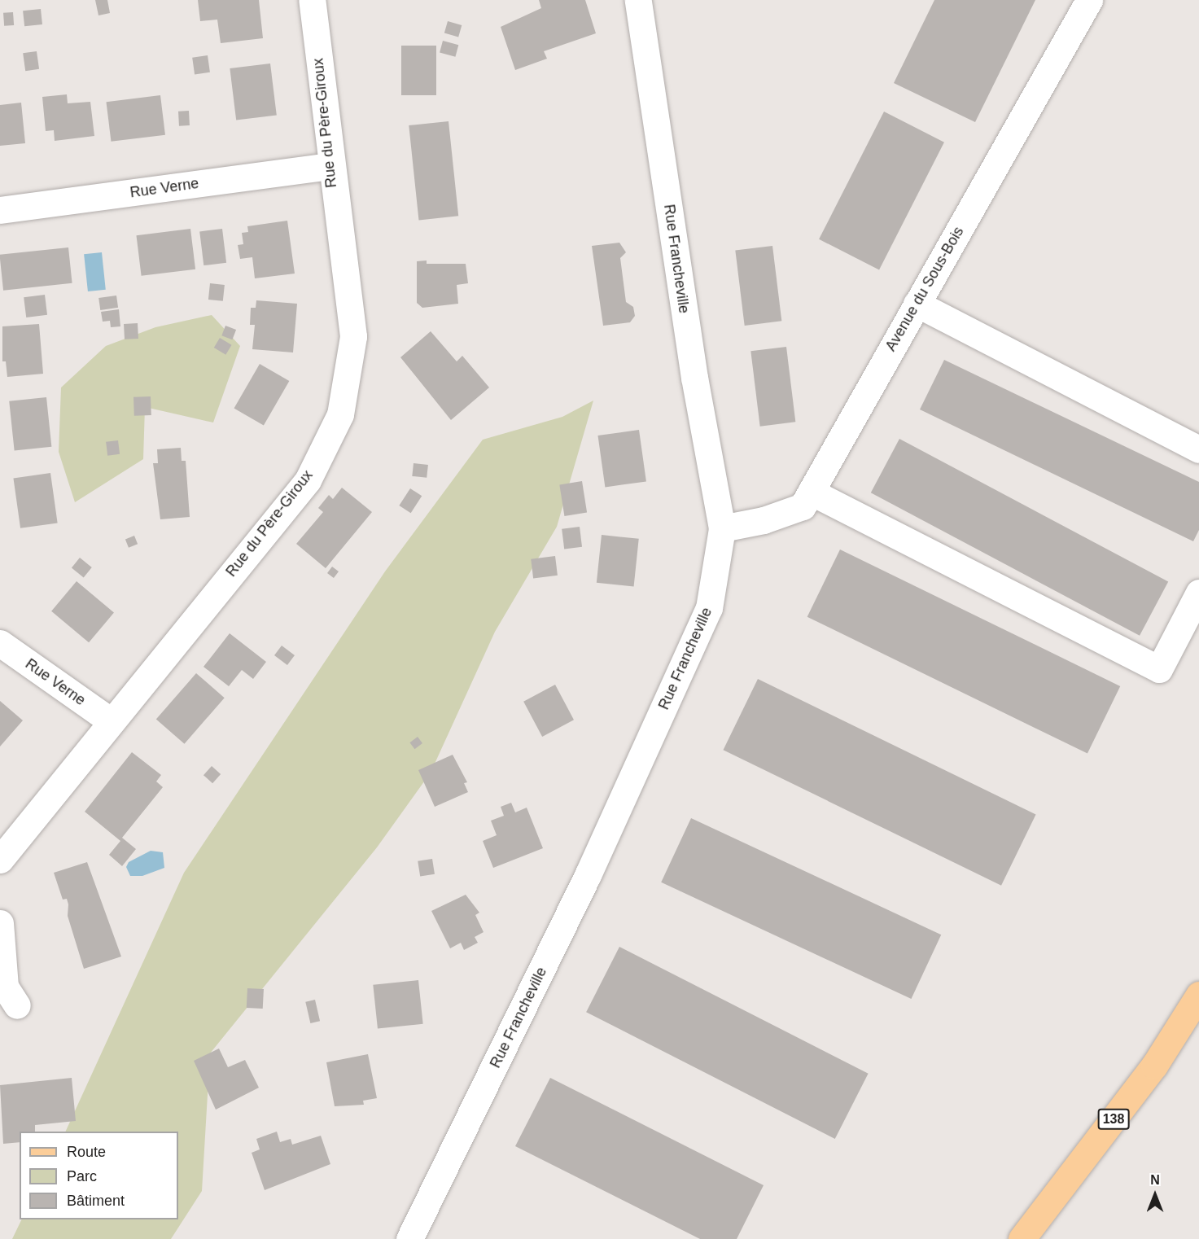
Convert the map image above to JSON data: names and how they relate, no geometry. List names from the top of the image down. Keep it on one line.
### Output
{"streets":{"main road":["138"],"street":["Rue du Père-Giroux","Rue Verne","Rue Francheville","Avenue du Sous-Bois"]},"crossings":[["Rue du Père-Giroux","Rue Verne"],["Rue Francheville","Avenue du Sous-Bois"]],"legend":["Route","Parc","Bâtiment"],"north":"top"}
